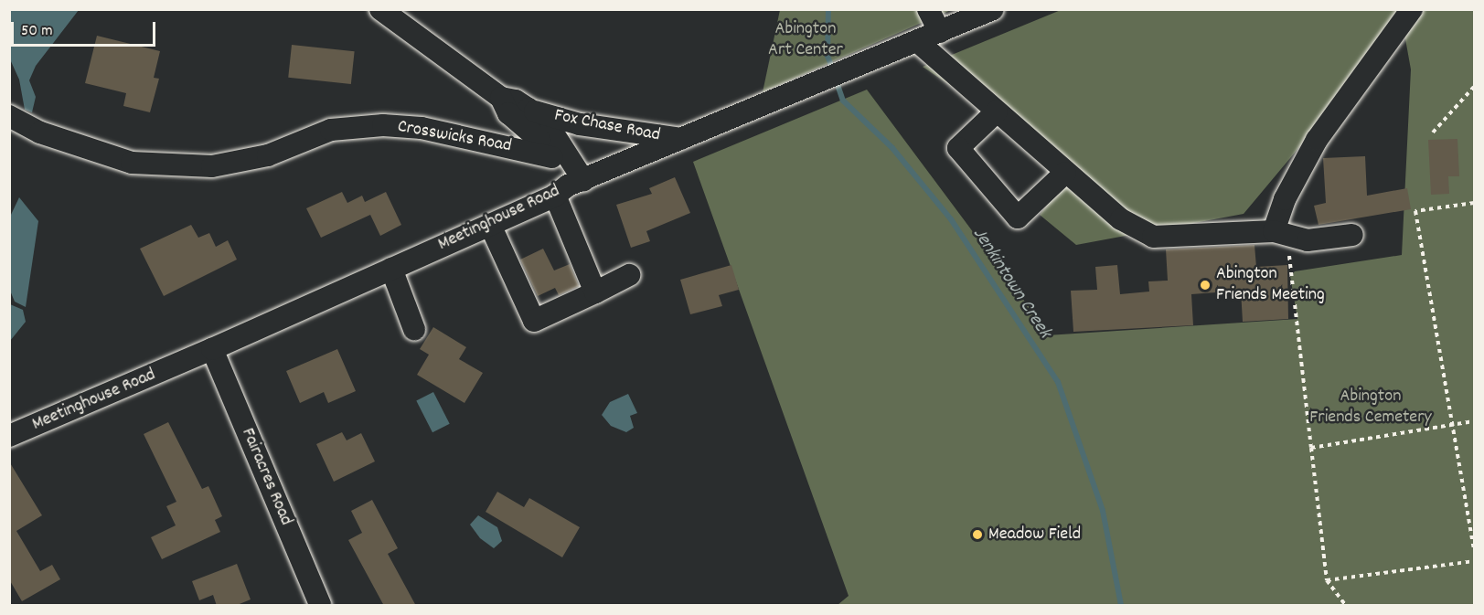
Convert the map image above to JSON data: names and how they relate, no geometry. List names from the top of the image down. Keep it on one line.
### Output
{"streets":{"street":["Fox Chase Road","Crosswicks Road","Meetinghouse Road","Fairacres Road"]},"crossings":[["Fox Chase Road","Crosswicks Road"],["Fox Chase Road","Meetinghouse Road"],["Meetinghouse Road","Fairacres Road"]],"water":["Jenkintown Creek"],"parks":["Abington Art Center","Abington Friends Cemetery"],"places":["Abington Friends Meeting","Meadow Field"],"scale_bar":"50 m"}
